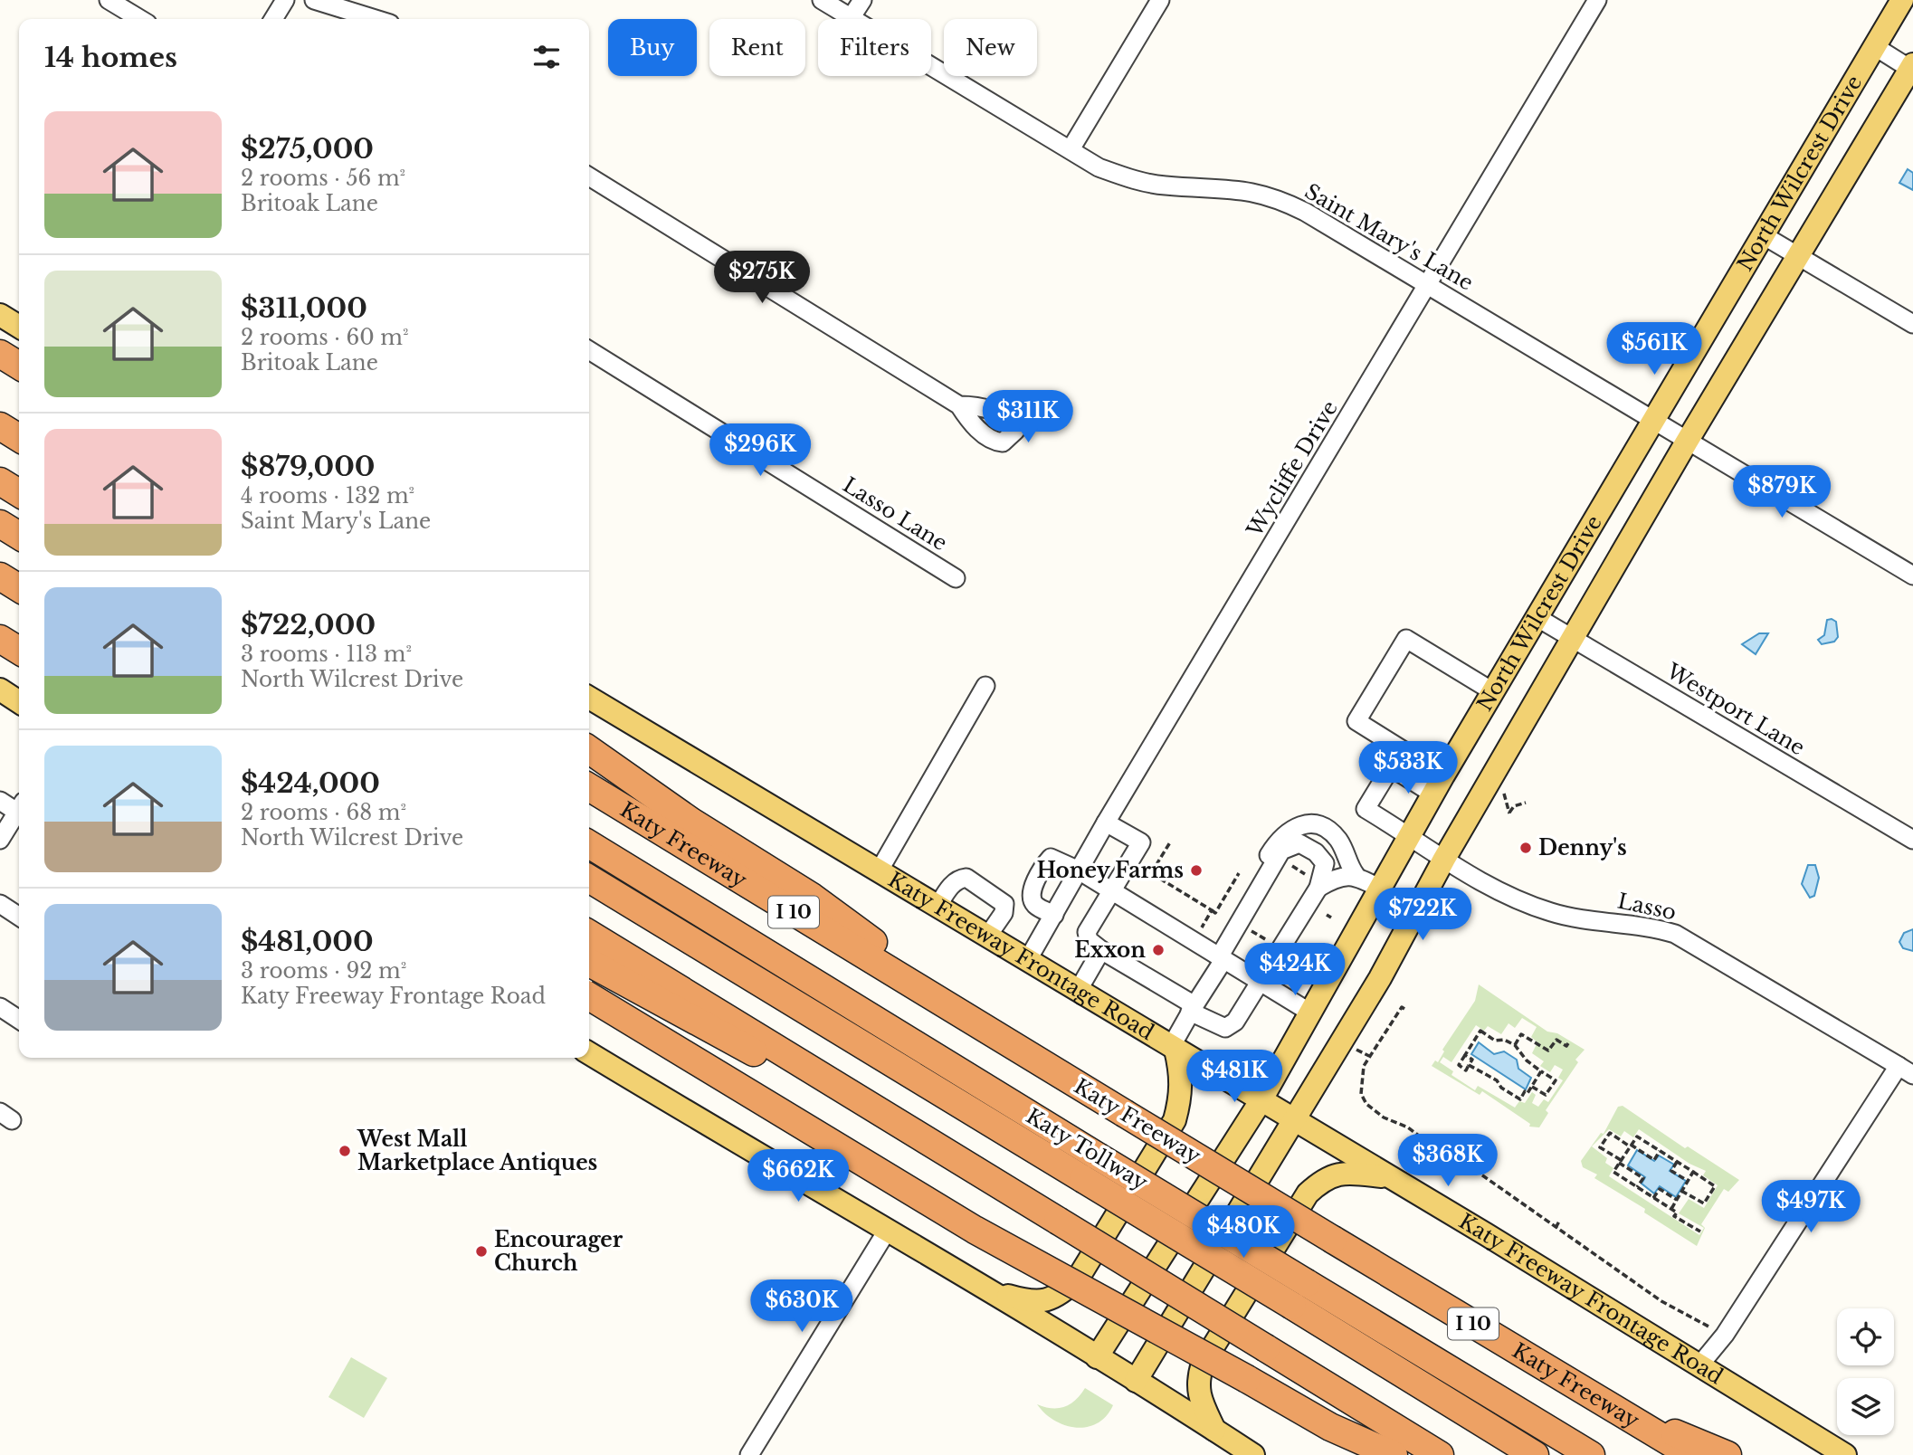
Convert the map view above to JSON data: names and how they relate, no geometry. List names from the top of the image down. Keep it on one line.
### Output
{"streets":{"highway":["Katy Freeway","I 10","Katy Tollway"],"main road":["North Wilcrest Drive","Katy Freeway Frontage Road"],"street":["Saint Mary's Lane","Wycliffe Drive","Lasso Lane","Westport Lane","Lasso"]},"crossings":[["North Wilcrest Drive","Saint Mary's Lane"],["North Wilcrest Drive","Westport Lane"],["North Wilcrest Drive","Lasso"],["North Wilcrest Drive","Katy Freeway Frontage Road"],["Saint Mary's Lane","Wycliffe Drive"],["Wycliffe Drive","Katy Freeway Frontage Road"],["Lasso","Katy Freeway Frontage Road"]],"places":["Denny's","Honey Farms","Exxon","West Mall Marketplace Antiques","Encourager Church"],"page":{"chip":["Buy","Rent","Filters","New"],"heading":"14 homes","list":[{"name":"$275,000","note":"2 rooms · 56 m² · Britoak Lane"},{"name":"$311,000","note":"2 rooms · 60 m² · Britoak Lane"},{"name":"$879,000","note":"4 rooms · 132 m² · Saint Mary's Lane"},{"name":"$722,000","note":"3 rooms · 113 m² · North Wilcrest Drive"},{"name":"$424,000","note":"2 rooms · 68 m² · North Wilcrest Drive"},{"name":"$481,000","note":"3 rooms · 92 m² · Katy Freeway Frontage Road"}],"price":["$275K","$561K","$311K","$296K","$879K","$533K","$722K","$424K","$481K","$368K","$662K","$497K","$480K","$630K"]}}
